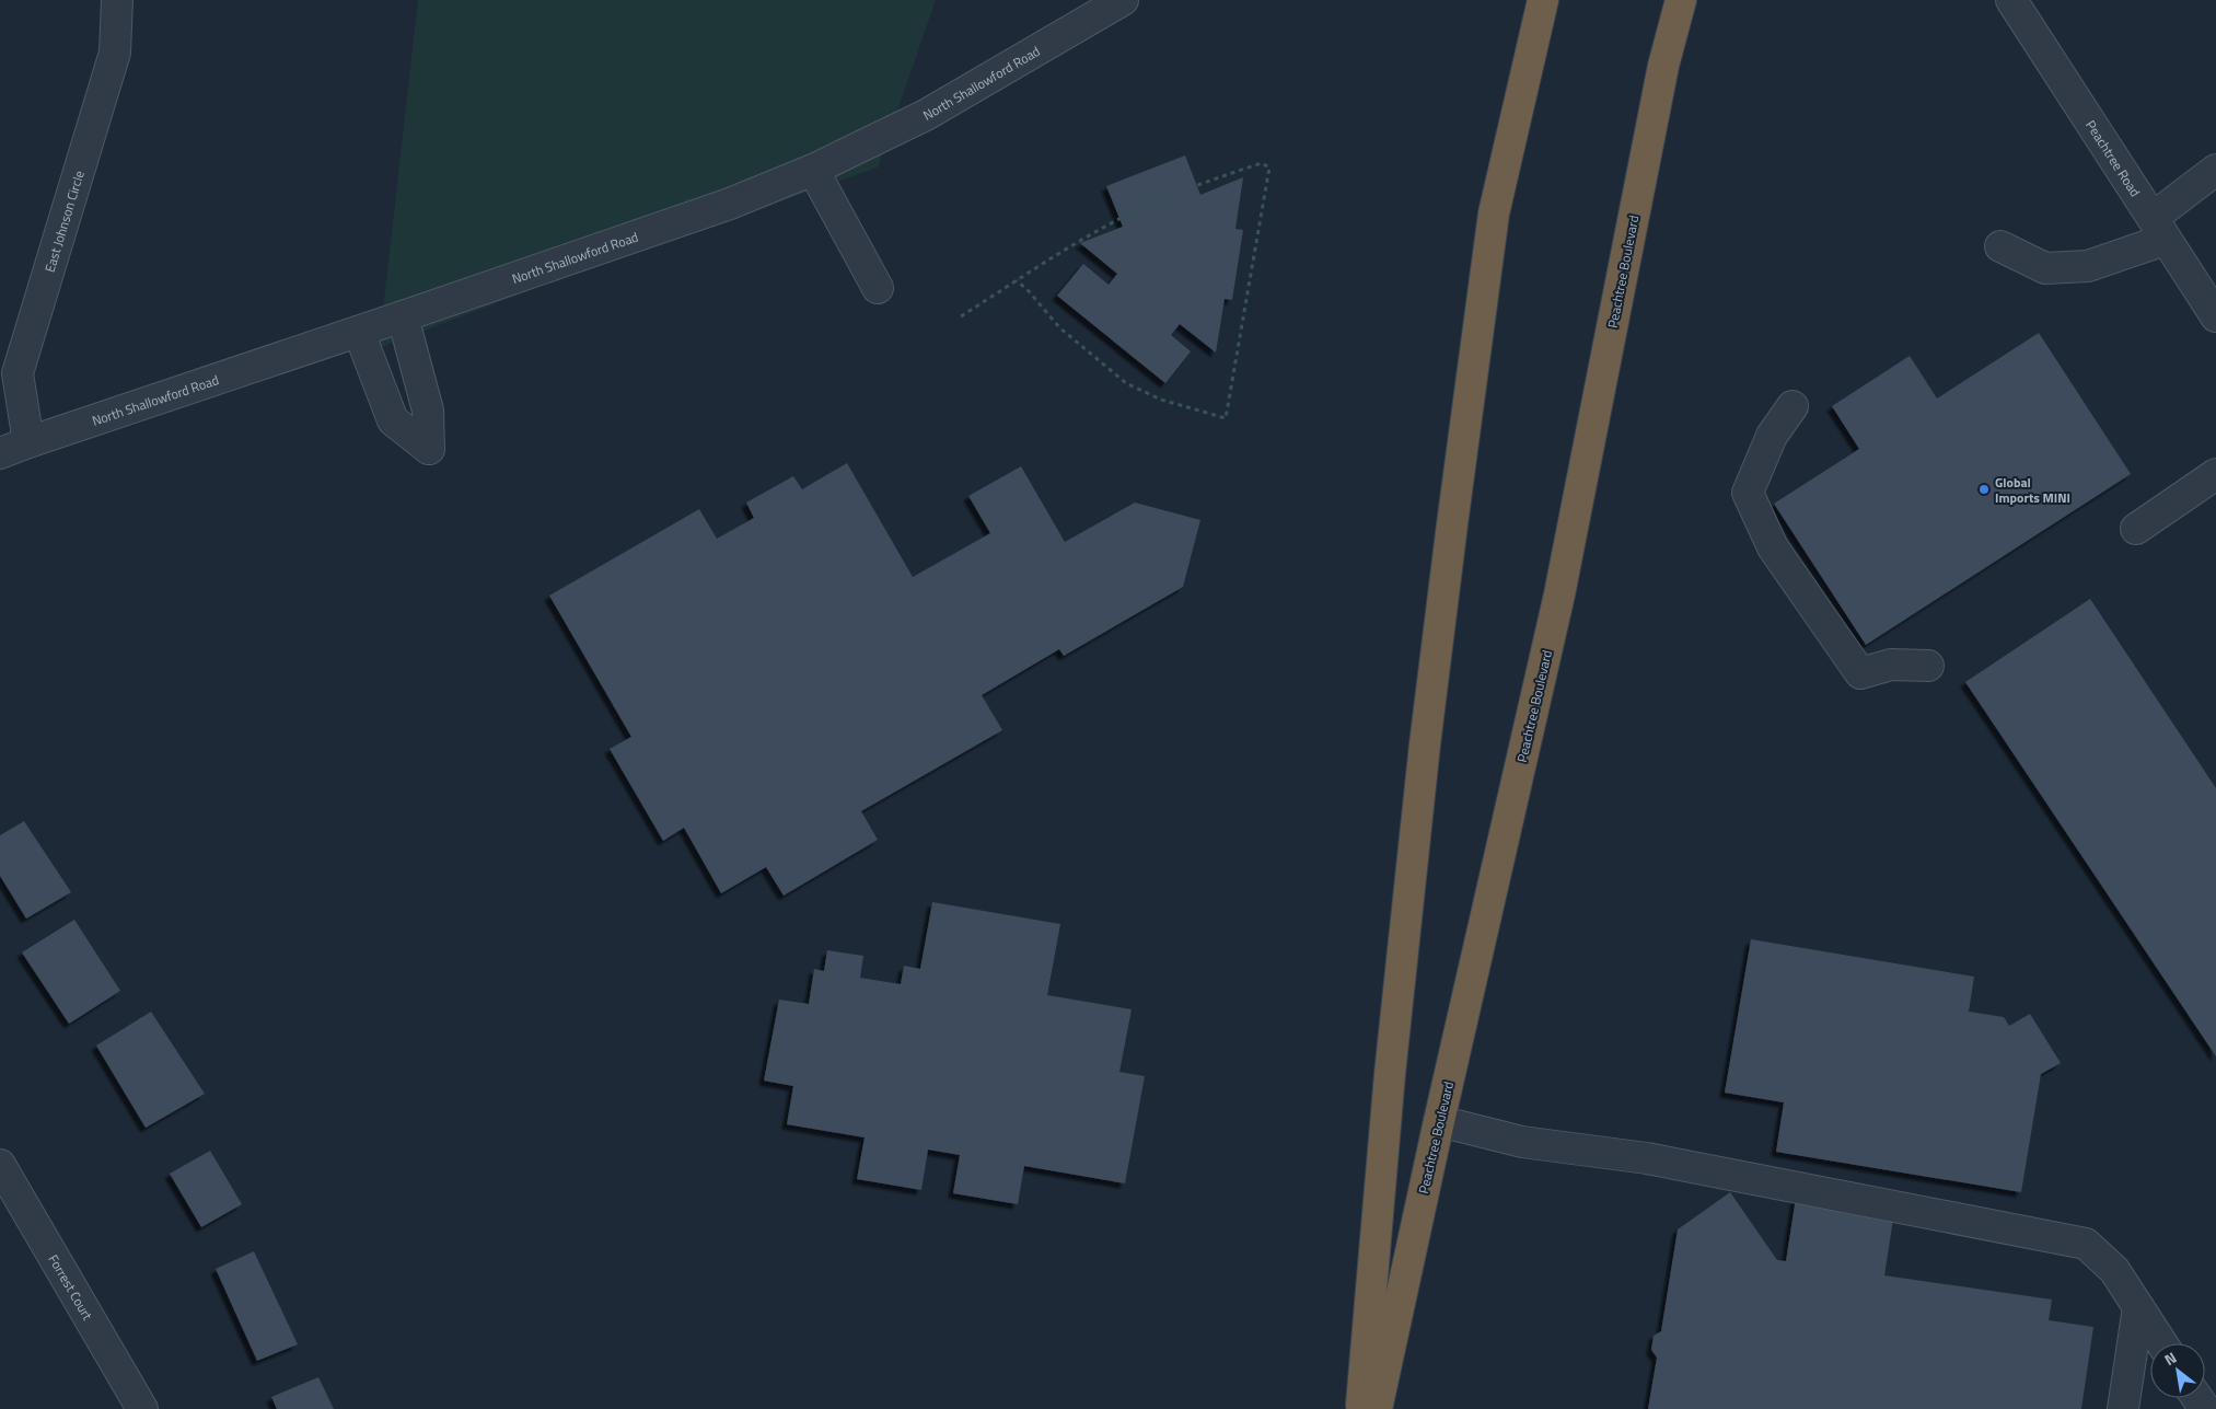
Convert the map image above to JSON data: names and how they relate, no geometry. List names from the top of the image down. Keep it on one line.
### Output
{"streets":{"highway":["Peachtree Boulevard"],"street":["North Shallowford Road","Peachtree Road","East Johnson Circle","Forrest Court"]},"crossings":[["North Shallowford Road","East Johnson Circle"]],"places":["Global Imports MINI"],"north":"top left"}
